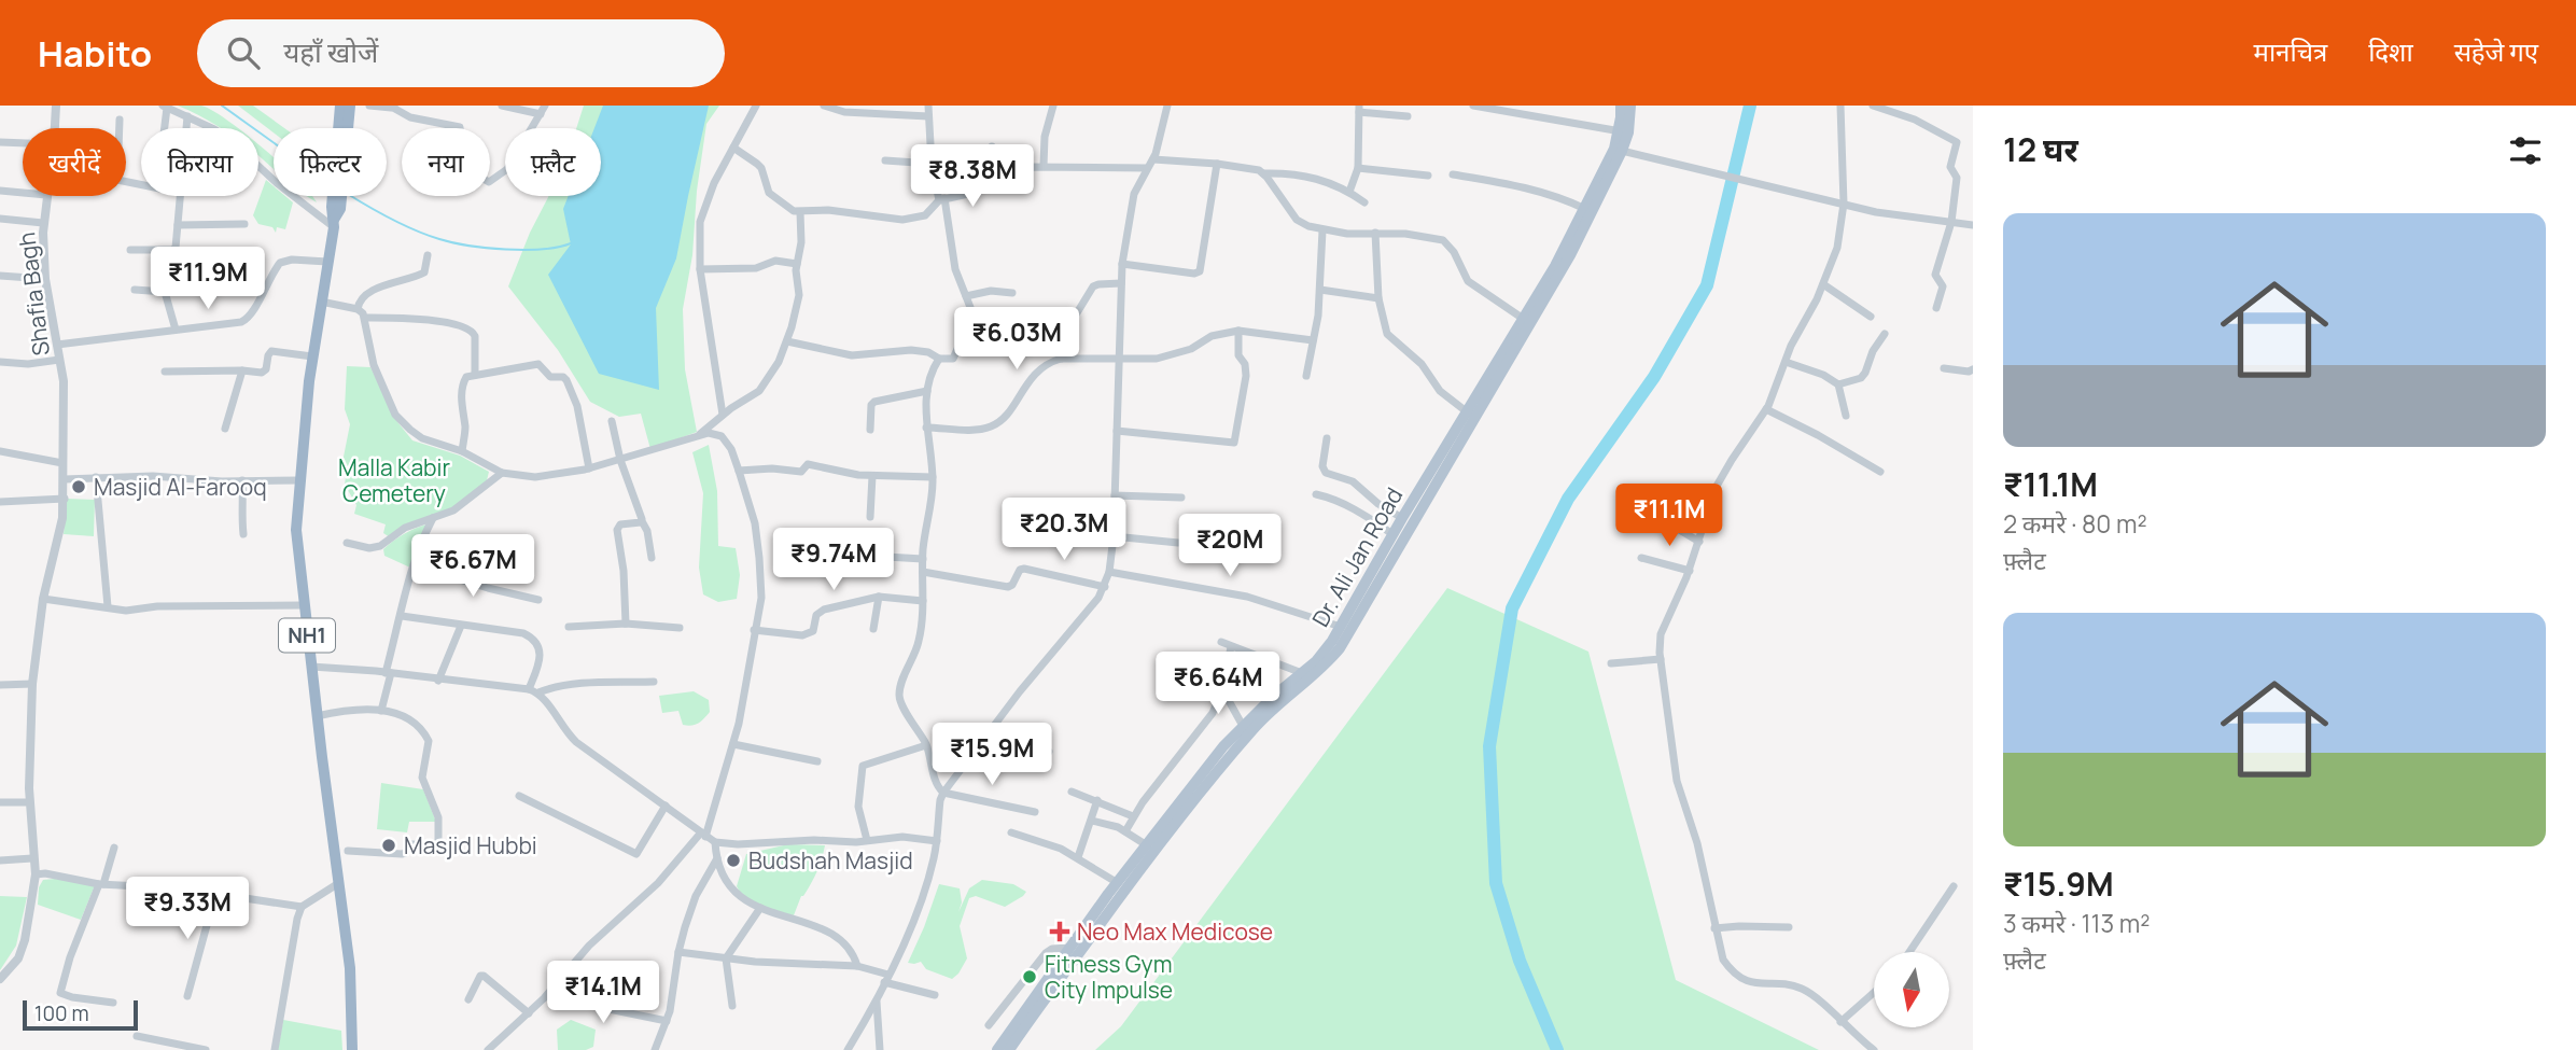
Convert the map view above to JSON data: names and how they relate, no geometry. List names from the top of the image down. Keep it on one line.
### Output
{"streets":{"highway":["NH1"],"main road":["Dr. Ali Jan Road"],"street":["Shafia Bagh"]},"parks":["Malla Kabir Cemetery"],"places":{"other":["Masjid Al-Farooq","Masjid Hubbi","Budshah Masjid","Fitness Gym City Impulse"],"health":["Neo Max Medicose"]},"scale_bar":"100 m","north":"bottom","page":{"header":"Habito","search":"यहाँ खोजें","nav":["मानचित्र","दिशा","सहेजे गए"],"heading":"12 घर","chip":["खरीदें","किराया","फ़िल्टर","नया","फ़्लैट"],"price":["₹8.38M","₹11.9M","₹6.03M","₹11.1M","₹20.3M","₹20M","₹9.74M","₹6.67M","₹6.64M","₹15.9M","₹9.33M","₹14.1M"],"list":[{"name":"₹11.1M","note":"2 कमरे · 80 m² · फ़्लैट"},{"name":"₹15.9M","note":"3 कमरे · 113 m² · फ़्लैट"}],"scale":"100 m"}}
